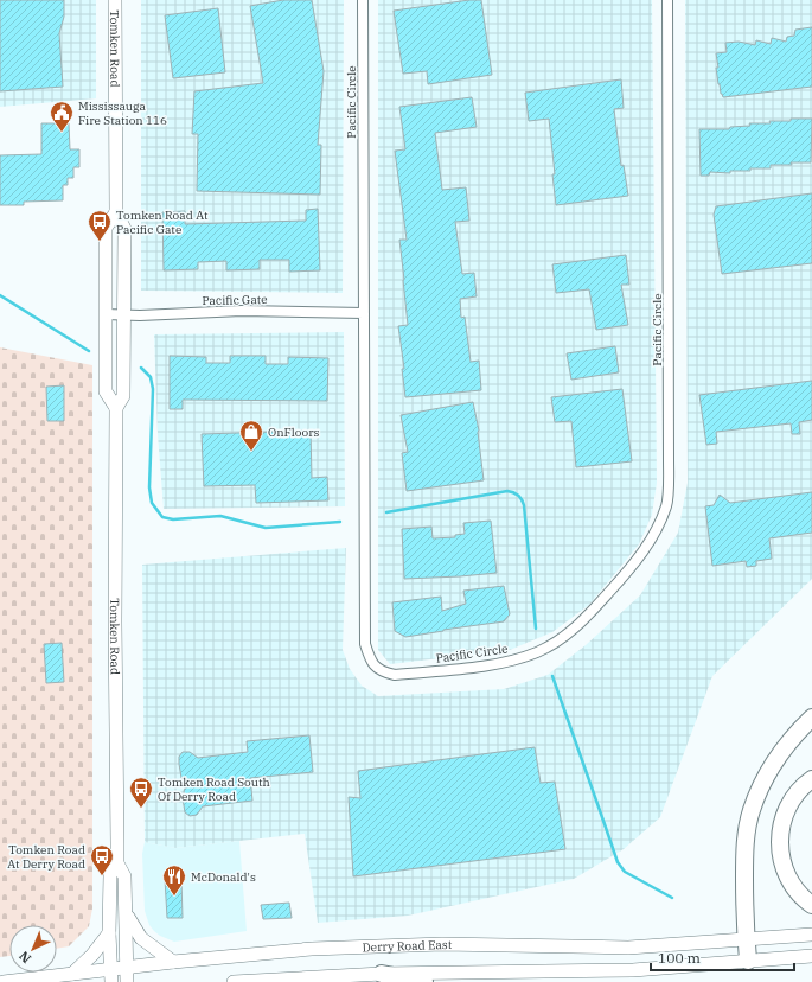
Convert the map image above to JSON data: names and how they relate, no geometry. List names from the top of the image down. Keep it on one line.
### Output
{"streets":{"main road":["Tomken Road","Derry Road East"],"street":["Pacific Circle","Pacific Gate"]},"crossings":[["Tomken Road","Pacific Gate"],["Tomken Road","Derry Road East"],["Pacific Circle","Pacific Gate"]],"places":{"public building":["Mississauga Fire Station 116"],"bus stop":["Tomken Road At Pacific Gate","Tomken Road South Of Derry Road","Tomken Road At Derry Road"],"shop":["OnFloors"],"restaurant":["McDonald's"]},"scale_bar":"100 m","north":"bottom left"}
